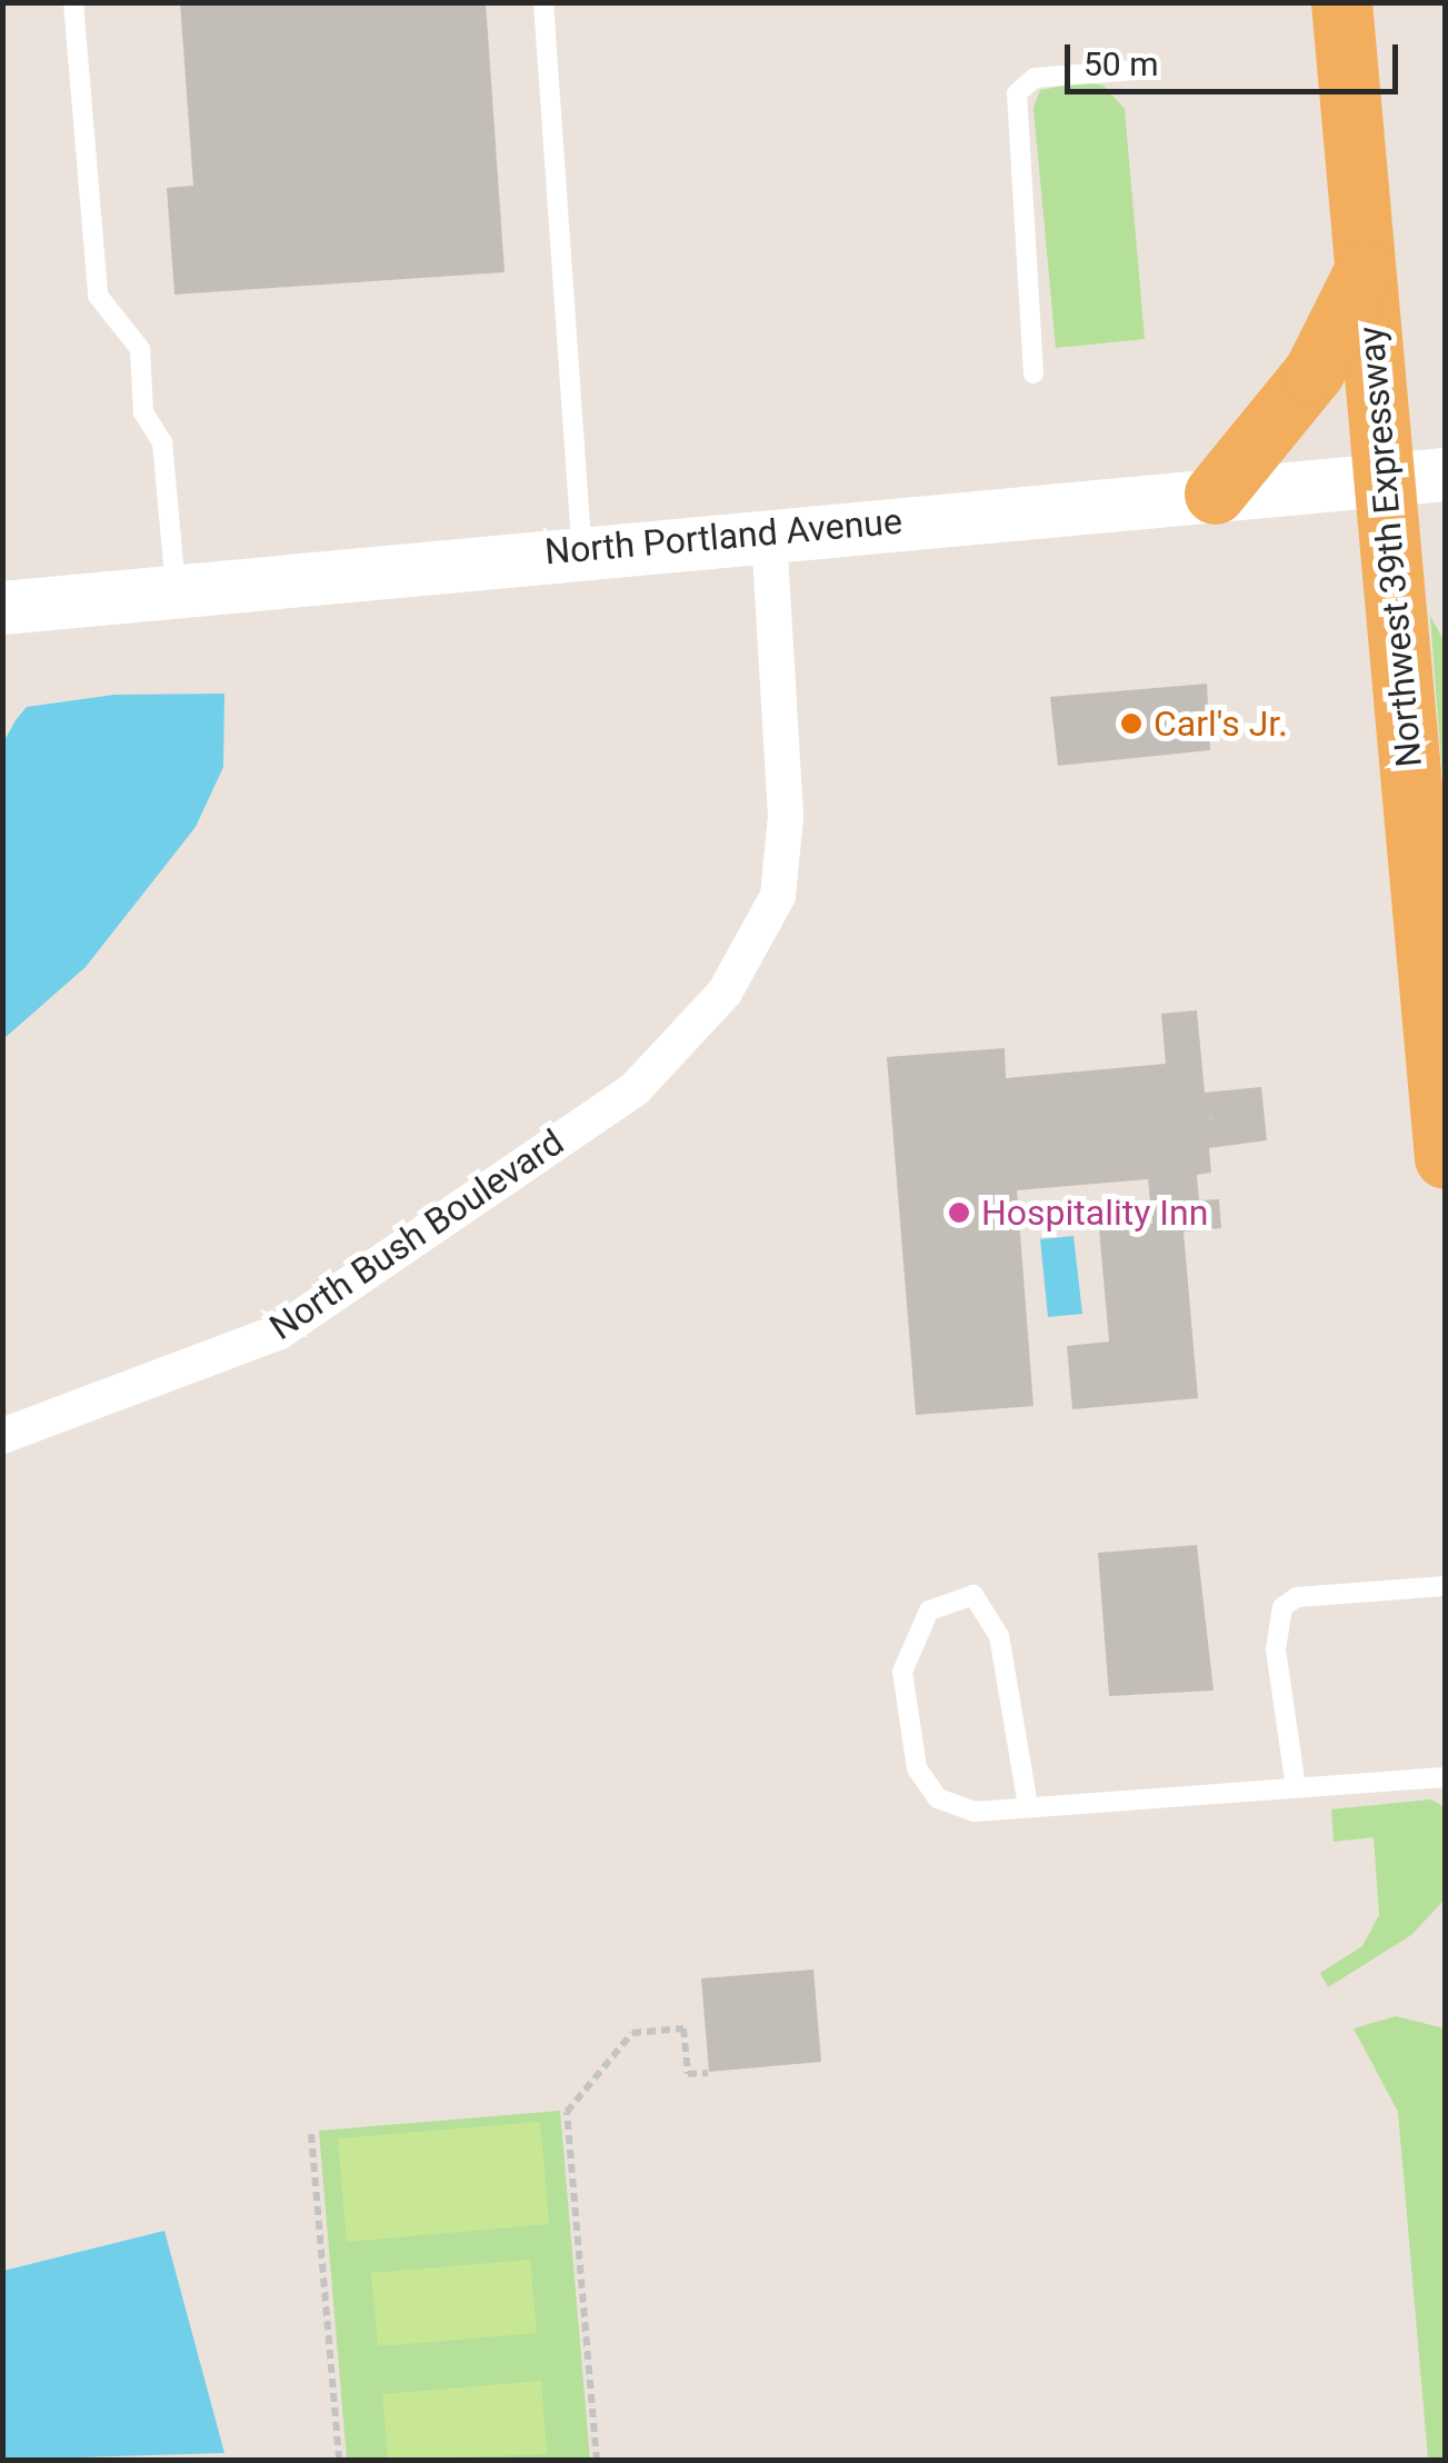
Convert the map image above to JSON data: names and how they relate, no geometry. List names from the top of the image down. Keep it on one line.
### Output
{"streets":{"highway":["Northwest 39th Expressway"],"main road":["North Portland Avenue"],"street":["North Bush Boulevard"]},"crossings":[["North Portland Avenue","Northwest 39th Expressway"],["North Portland Avenue","North Bush Boulevard"]],"places":["Carl's Jr.","Hospitality Inn"],"scale_bar":"50 m"}
